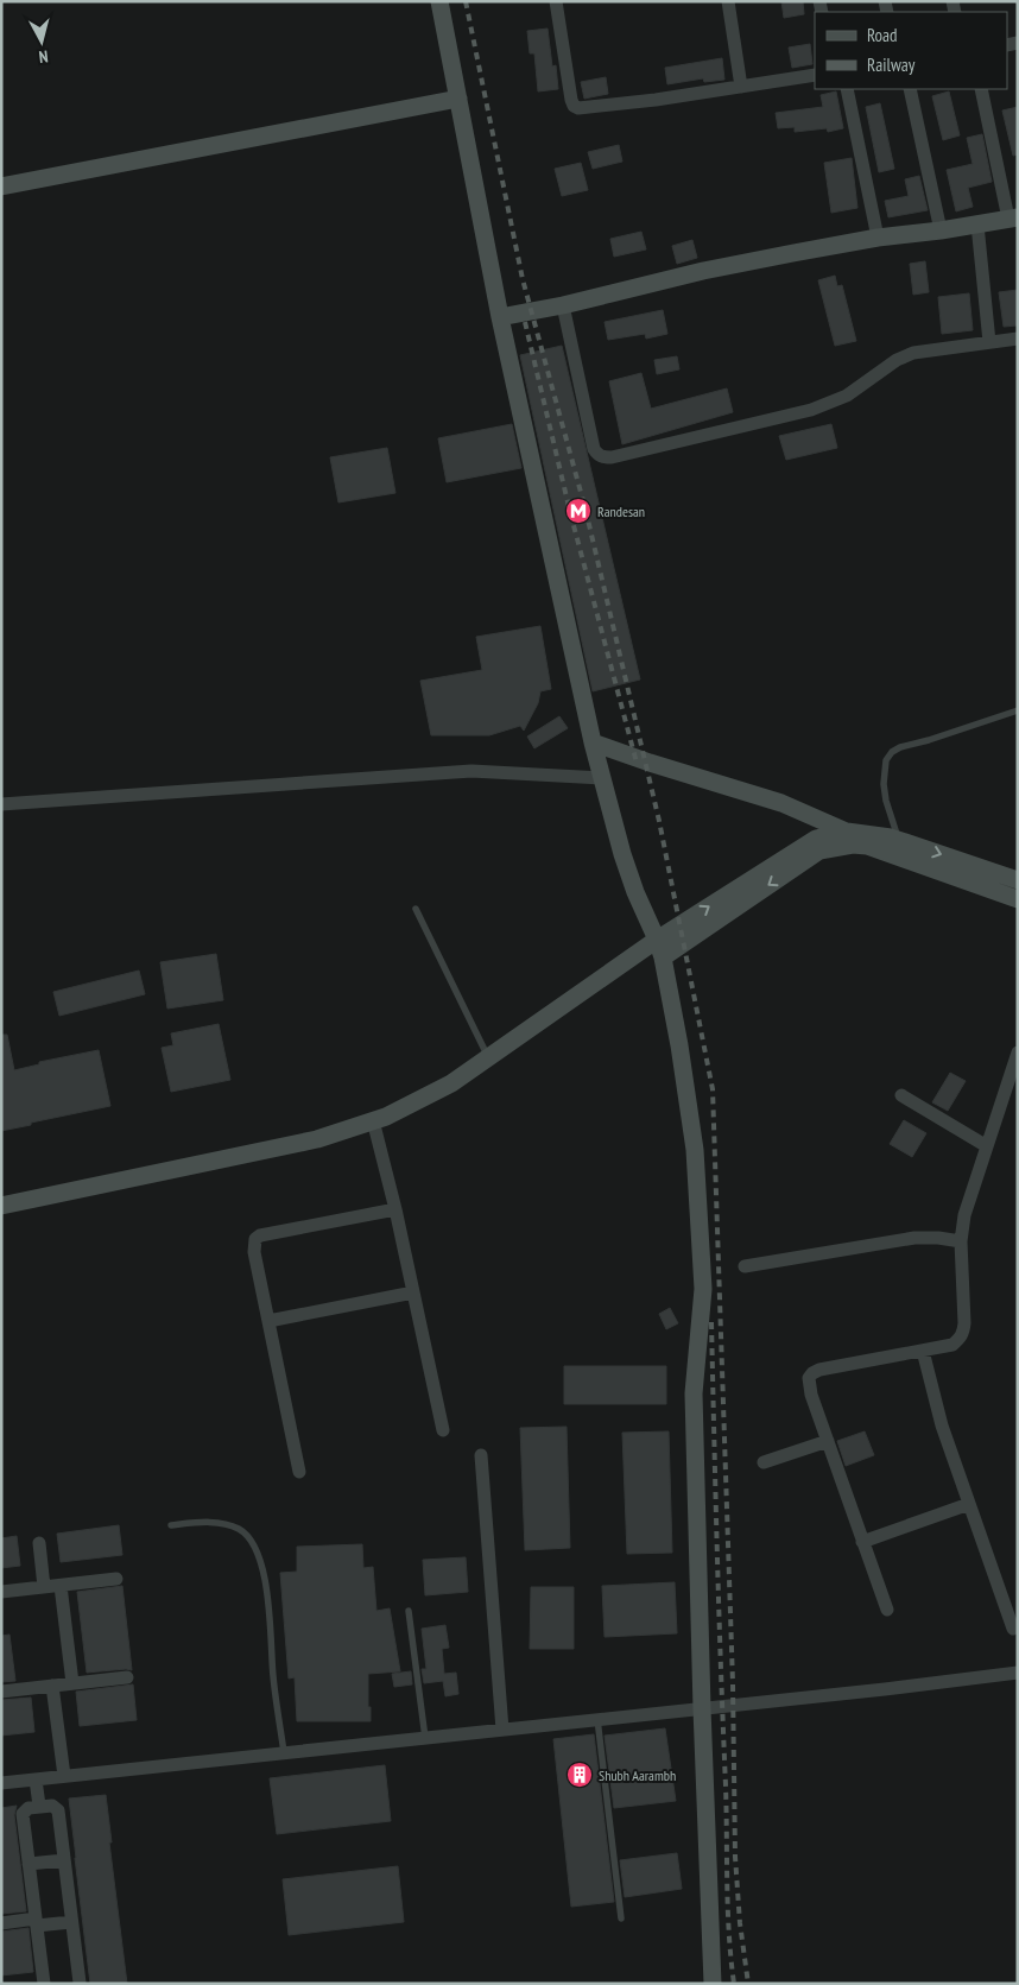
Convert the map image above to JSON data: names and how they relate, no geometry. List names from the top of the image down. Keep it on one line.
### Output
{"places":{"metro station":["Randesan"],"building":["Shubh Aarambh"]},"legend":["Road","Railway"],"north":"bottom"}
